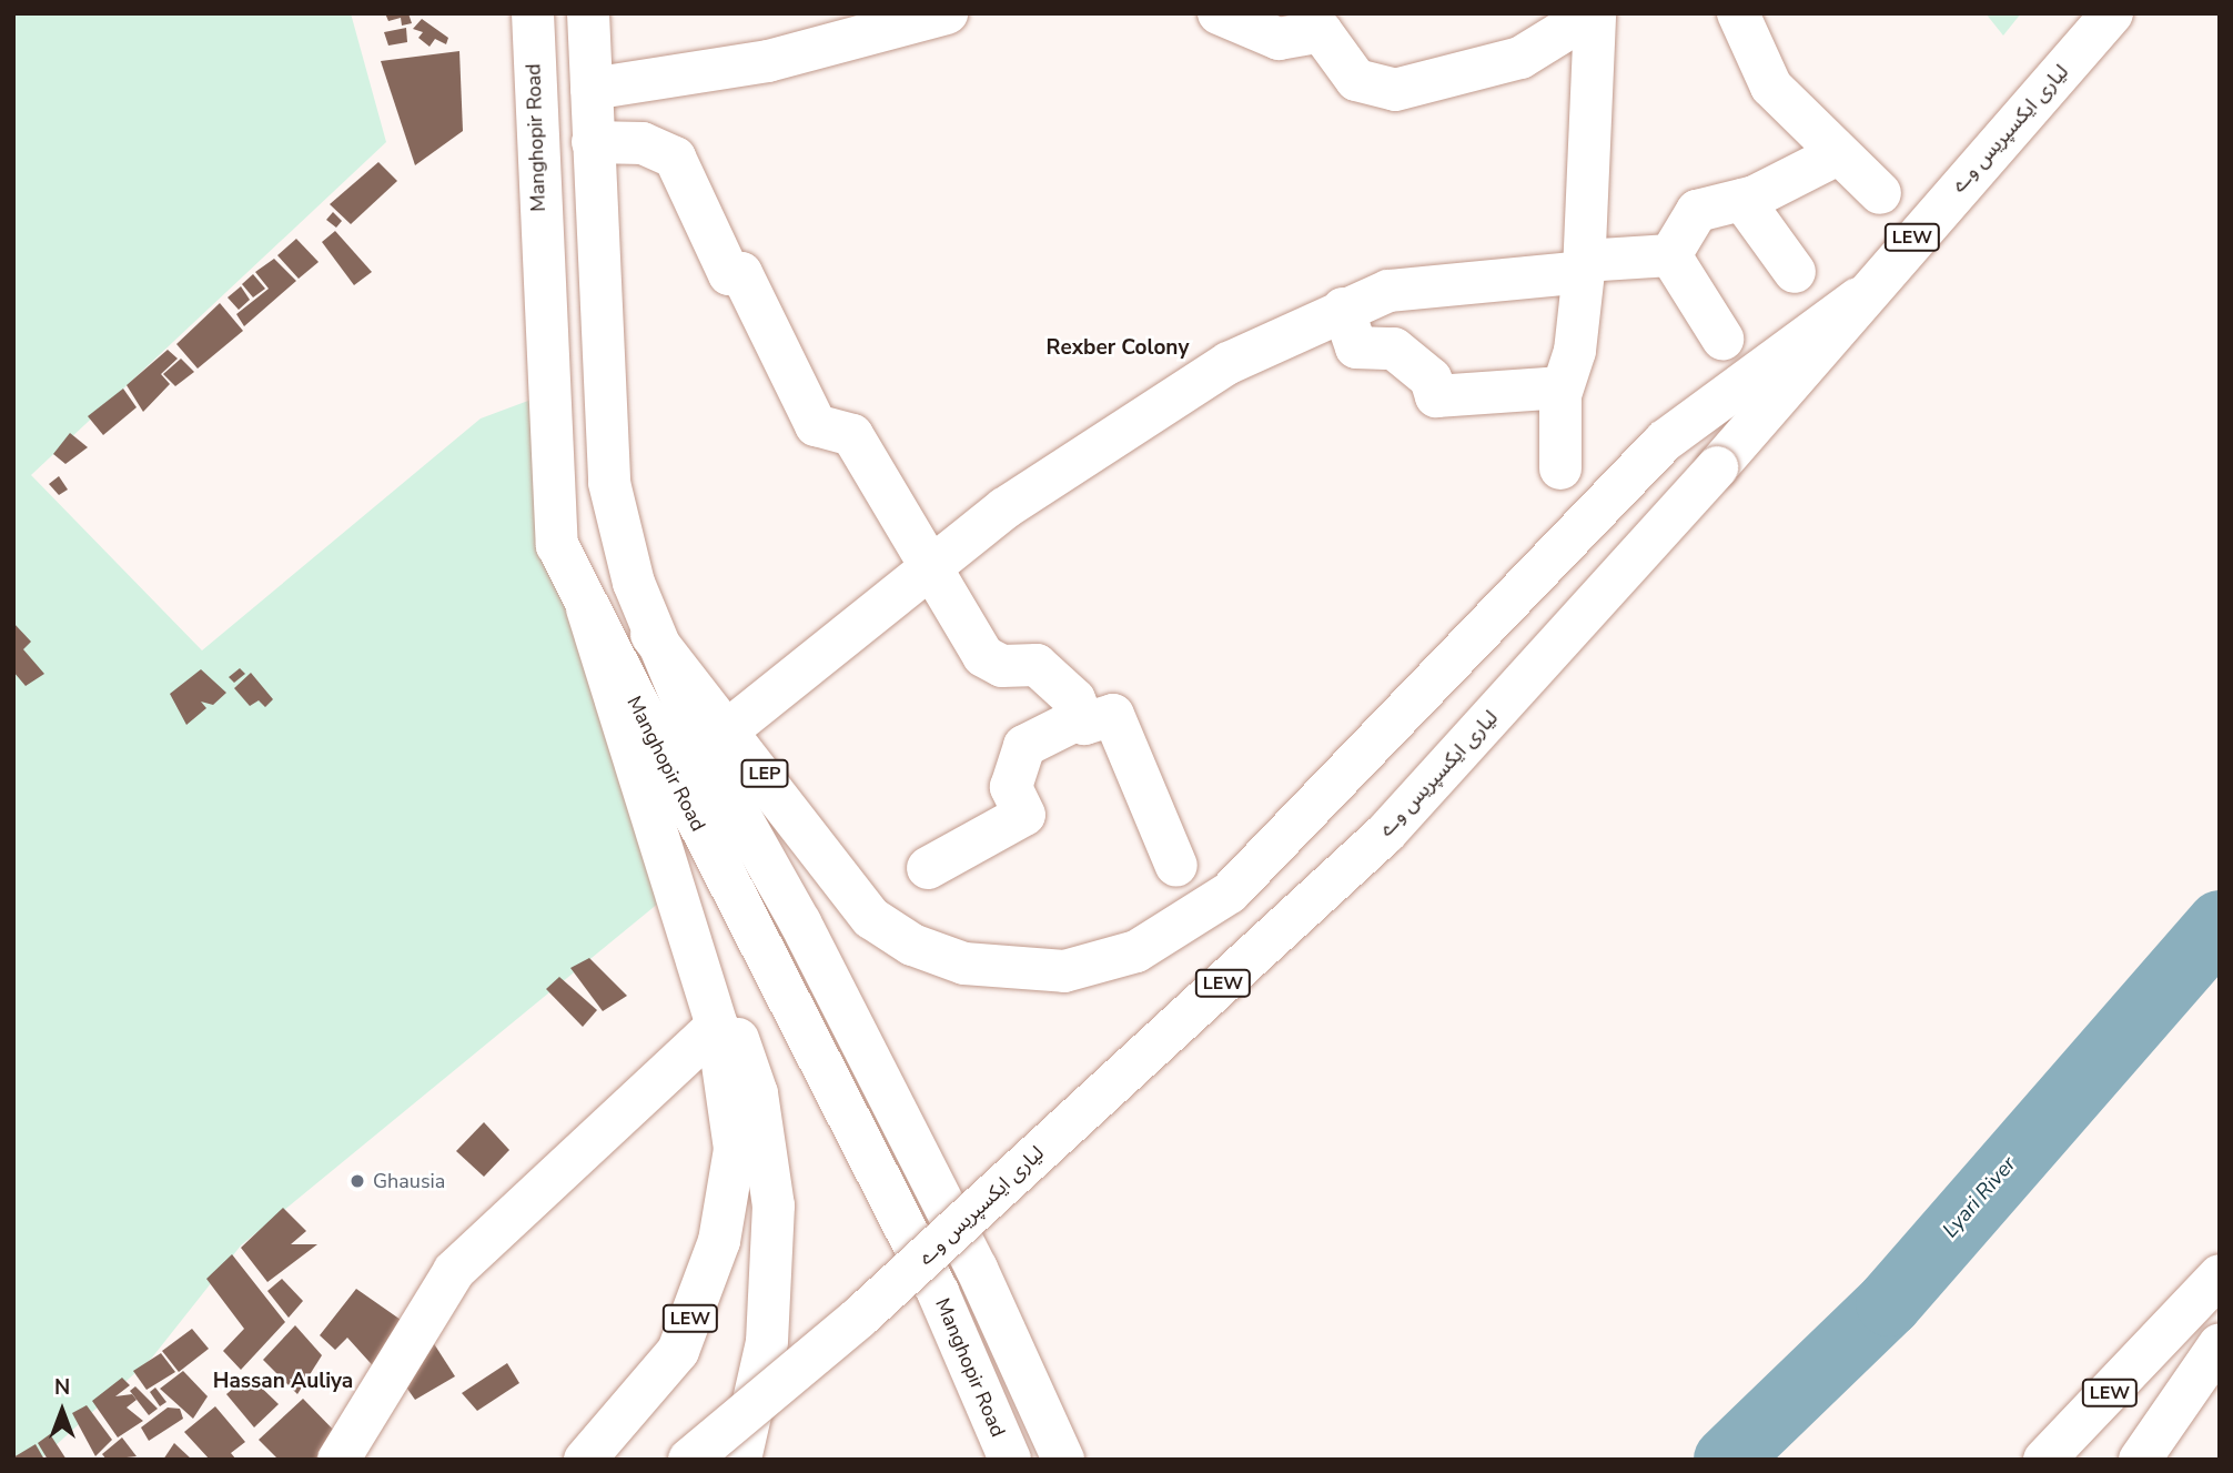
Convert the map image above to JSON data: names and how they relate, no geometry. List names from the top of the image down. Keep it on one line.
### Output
{"streets":{"main road":["لیاری ایکسپریس وے","Manghopir Road","LEW","LEP"]},"crossings":[["لیاری ایکسپریس وے","LEW"],["Manghopir Road","LEW"],["Manghopir Road","LEP"],["LEW","LEP"]],"districts":["Rexber Colony","Hassan Auliya"],"water":["Lyari River"],"places":["Ghausia"],"north":"top"}
